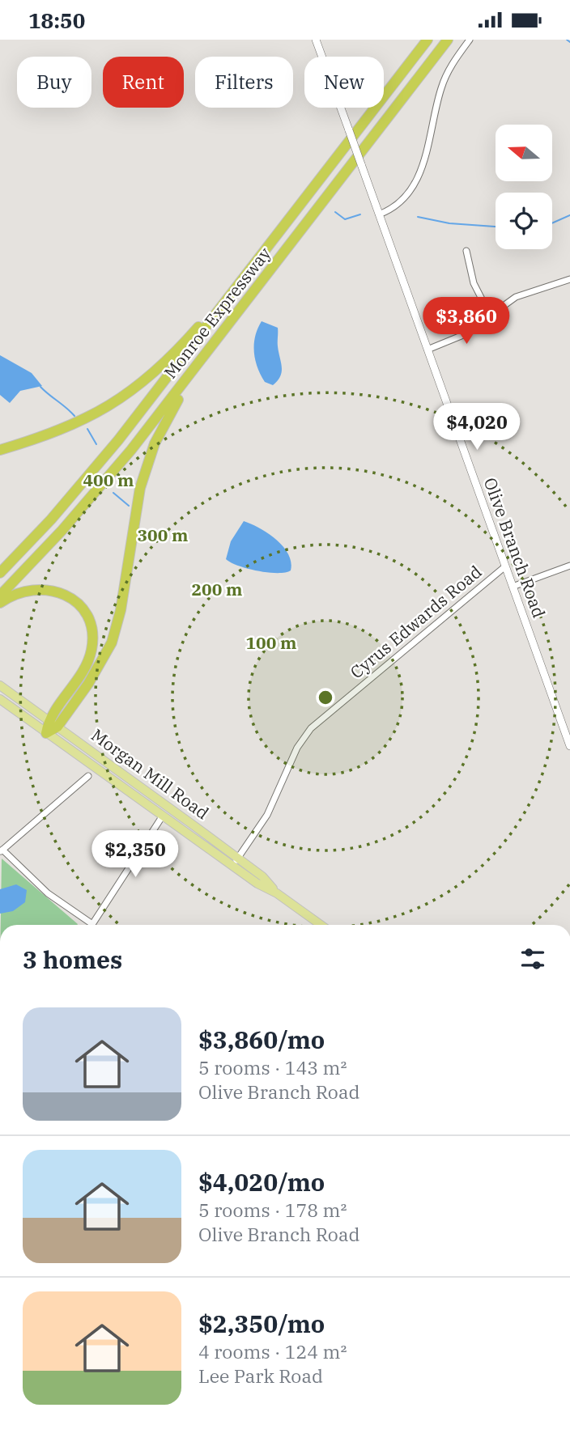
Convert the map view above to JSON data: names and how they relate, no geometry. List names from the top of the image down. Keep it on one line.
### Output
{"streets":{"highway":["Monroe Expressway"],"main road":["Morgan Mill Road"],"street":["Olive Branch Road","Cyrus Edwards Road"]},"crossings":[["Olive Branch Road","Cyrus Edwards Road"],["Cyrus Edwards Road","Morgan Mill Road"]],"north":"left","page":{"status":"18:50","chip":["Buy","Rent","Filters","New"],"price":["$3,860","$4,020","$2,350"],"heading":"3 homes","list":[{"name":"$3,860/mo","note":"5 rooms · 143 m² · Olive Branch Road"},{"name":"$4,020/mo","note":"5 rooms · 178 m² · Olive Branch Road"},{"name":"$2,350/mo","note":"4 rooms · 124 m² · Lee Park Road"}]},"rings":["400 m","300 m","200 m","100 m"]}
